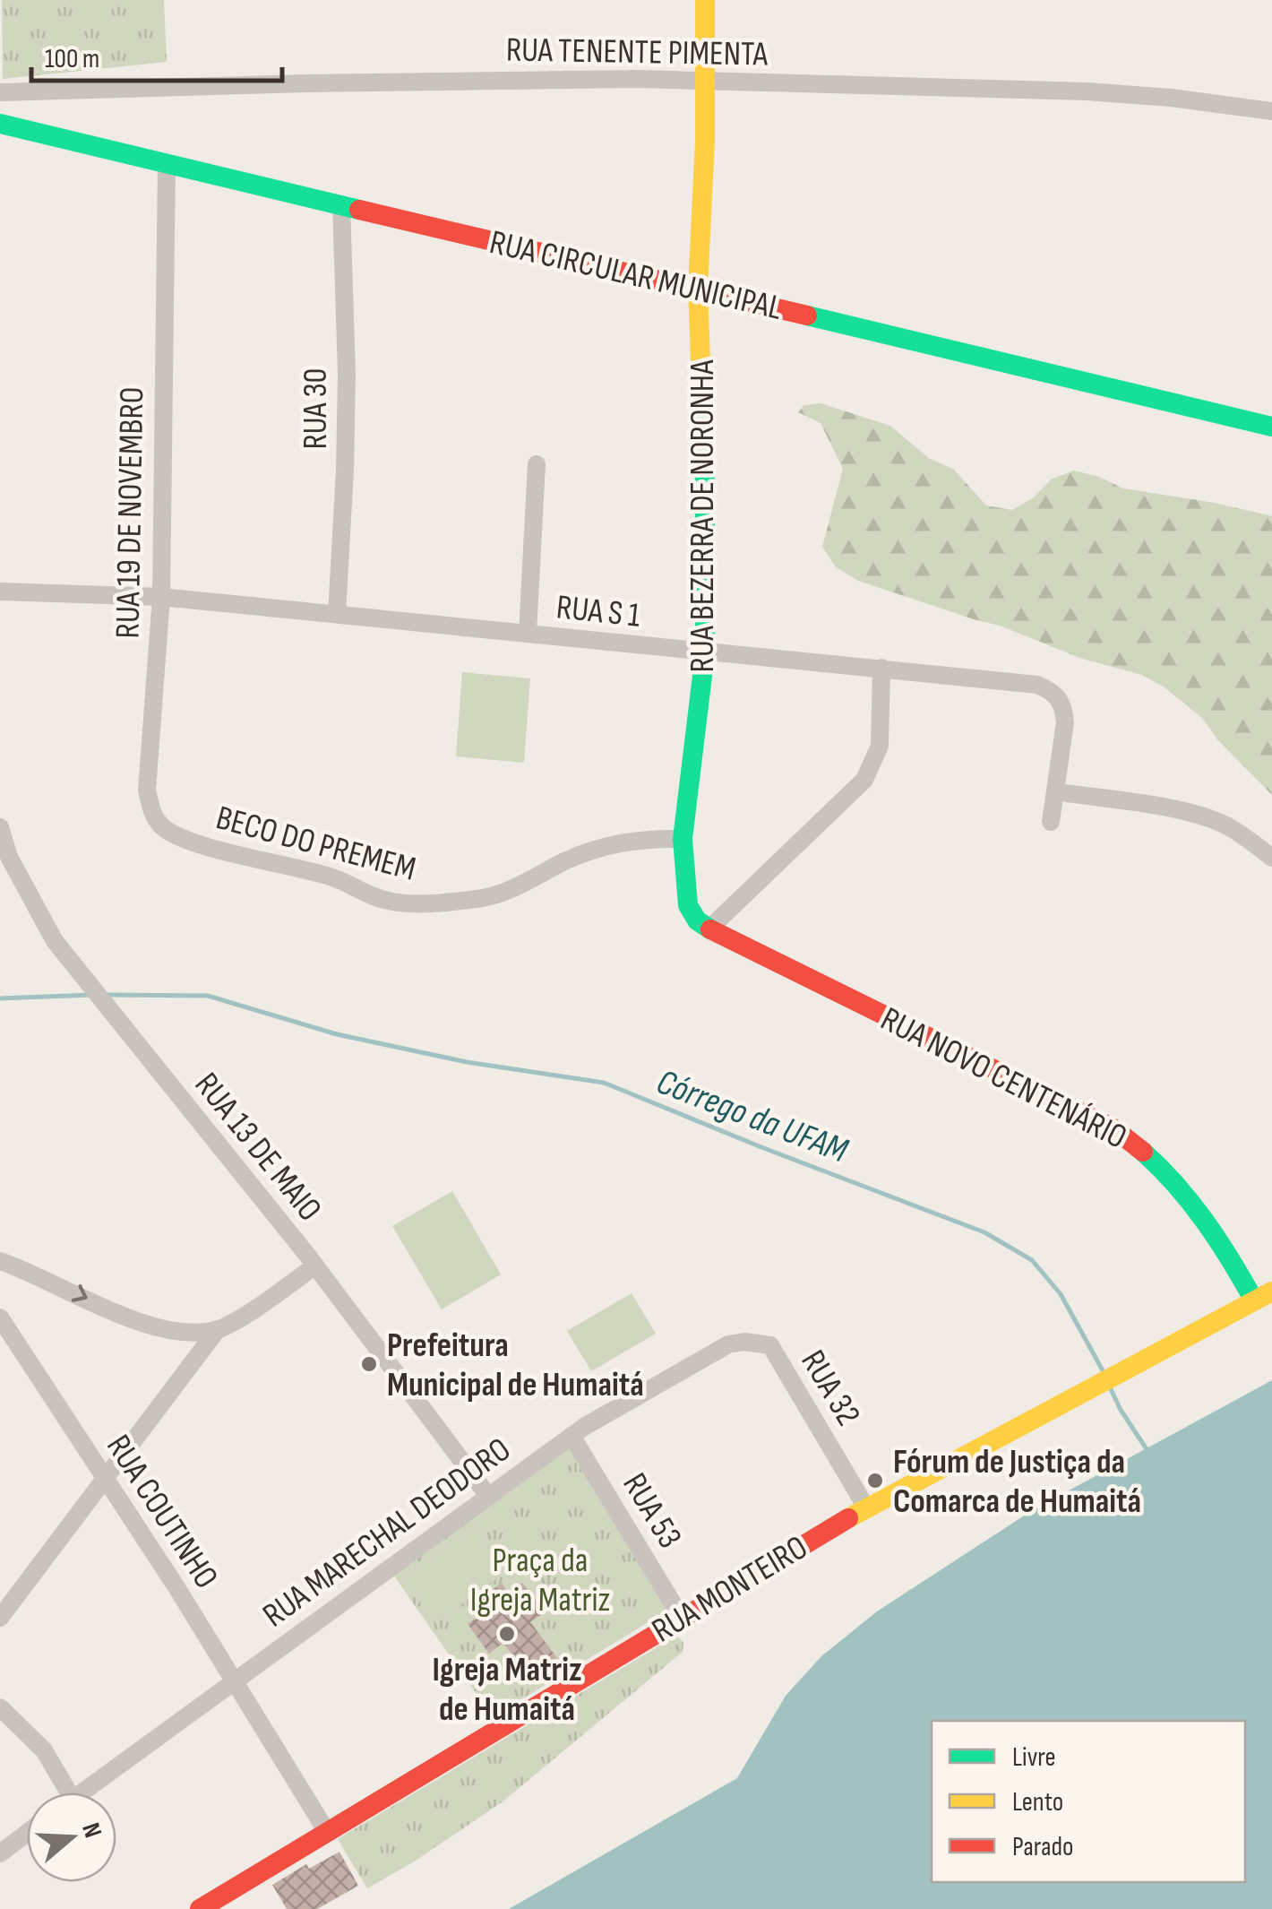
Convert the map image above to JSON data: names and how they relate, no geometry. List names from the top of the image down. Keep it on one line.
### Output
{"streets":{"street":["RUA TENENTE PIMENTA","RUA CIRCULAR MUNICIPAL","RUA 30","RUA 19 DE NOVEMBRO","RUA BEZERRA DE NORONHA","RUA S 1","BECO DO PREMEM","RUA NOVO CENTENÁRIO","RUA 13 DE MAIO","RUA 32","RUA 53","RUA COUTINHO","RUA MARECHAL DEODORO","RUA MONTEIRO"]},"crossings":[["RUA TENENTE PIMENTA","RUA BEZERRA DE NORONHA"],["RUA CIRCULAR MUNICIPAL","RUA 30"],["RUA CIRCULAR MUNICIPAL","RUA 19 DE NOVEMBRO"],["RUA CIRCULAR MUNICIPAL","RUA BEZERRA DE NORONHA"],["RUA 30","RUA S 1"],["RUA 19 DE NOVEMBRO","RUA S 1"],["RUA 19 DE NOVEMBRO","BECO DO PREMEM"],["RUA BEZERRA DE NORONHA","RUA S 1"],["RUA BEZERRA DE NORONHA","BECO DO PREMEM"],["RUA BEZERRA DE NORONHA","RUA NOVO CENTENÁRIO"],["RUA NOVO CENTENÁRIO","RUA MONTEIRO"],["RUA 13 DE MAIO","RUA MARECHAL DEODORO"],["RUA 32","RUA MARECHAL DEODORO"],["RUA 32","RUA MONTEIRO"],["RUA 53","RUA MARECHAL DEODORO"],["RUA 53","RUA MONTEIRO"],["RUA COUTINHO","RUA MARECHAL DEODORO"],["RUA COUTINHO","RUA MONTEIRO"]],"water":["Córrego da UFAM"],"parks":["Praça da Igreja Matriz"],"places":["Prefeitura Municipal de Humaitá","Fórum de Justiça da Comarca de Humaitá","Igreja Matriz de Humaitá"],"legend":["Livre","Lento","Parado"],"scale_bar":"100 m","north":"right"}
